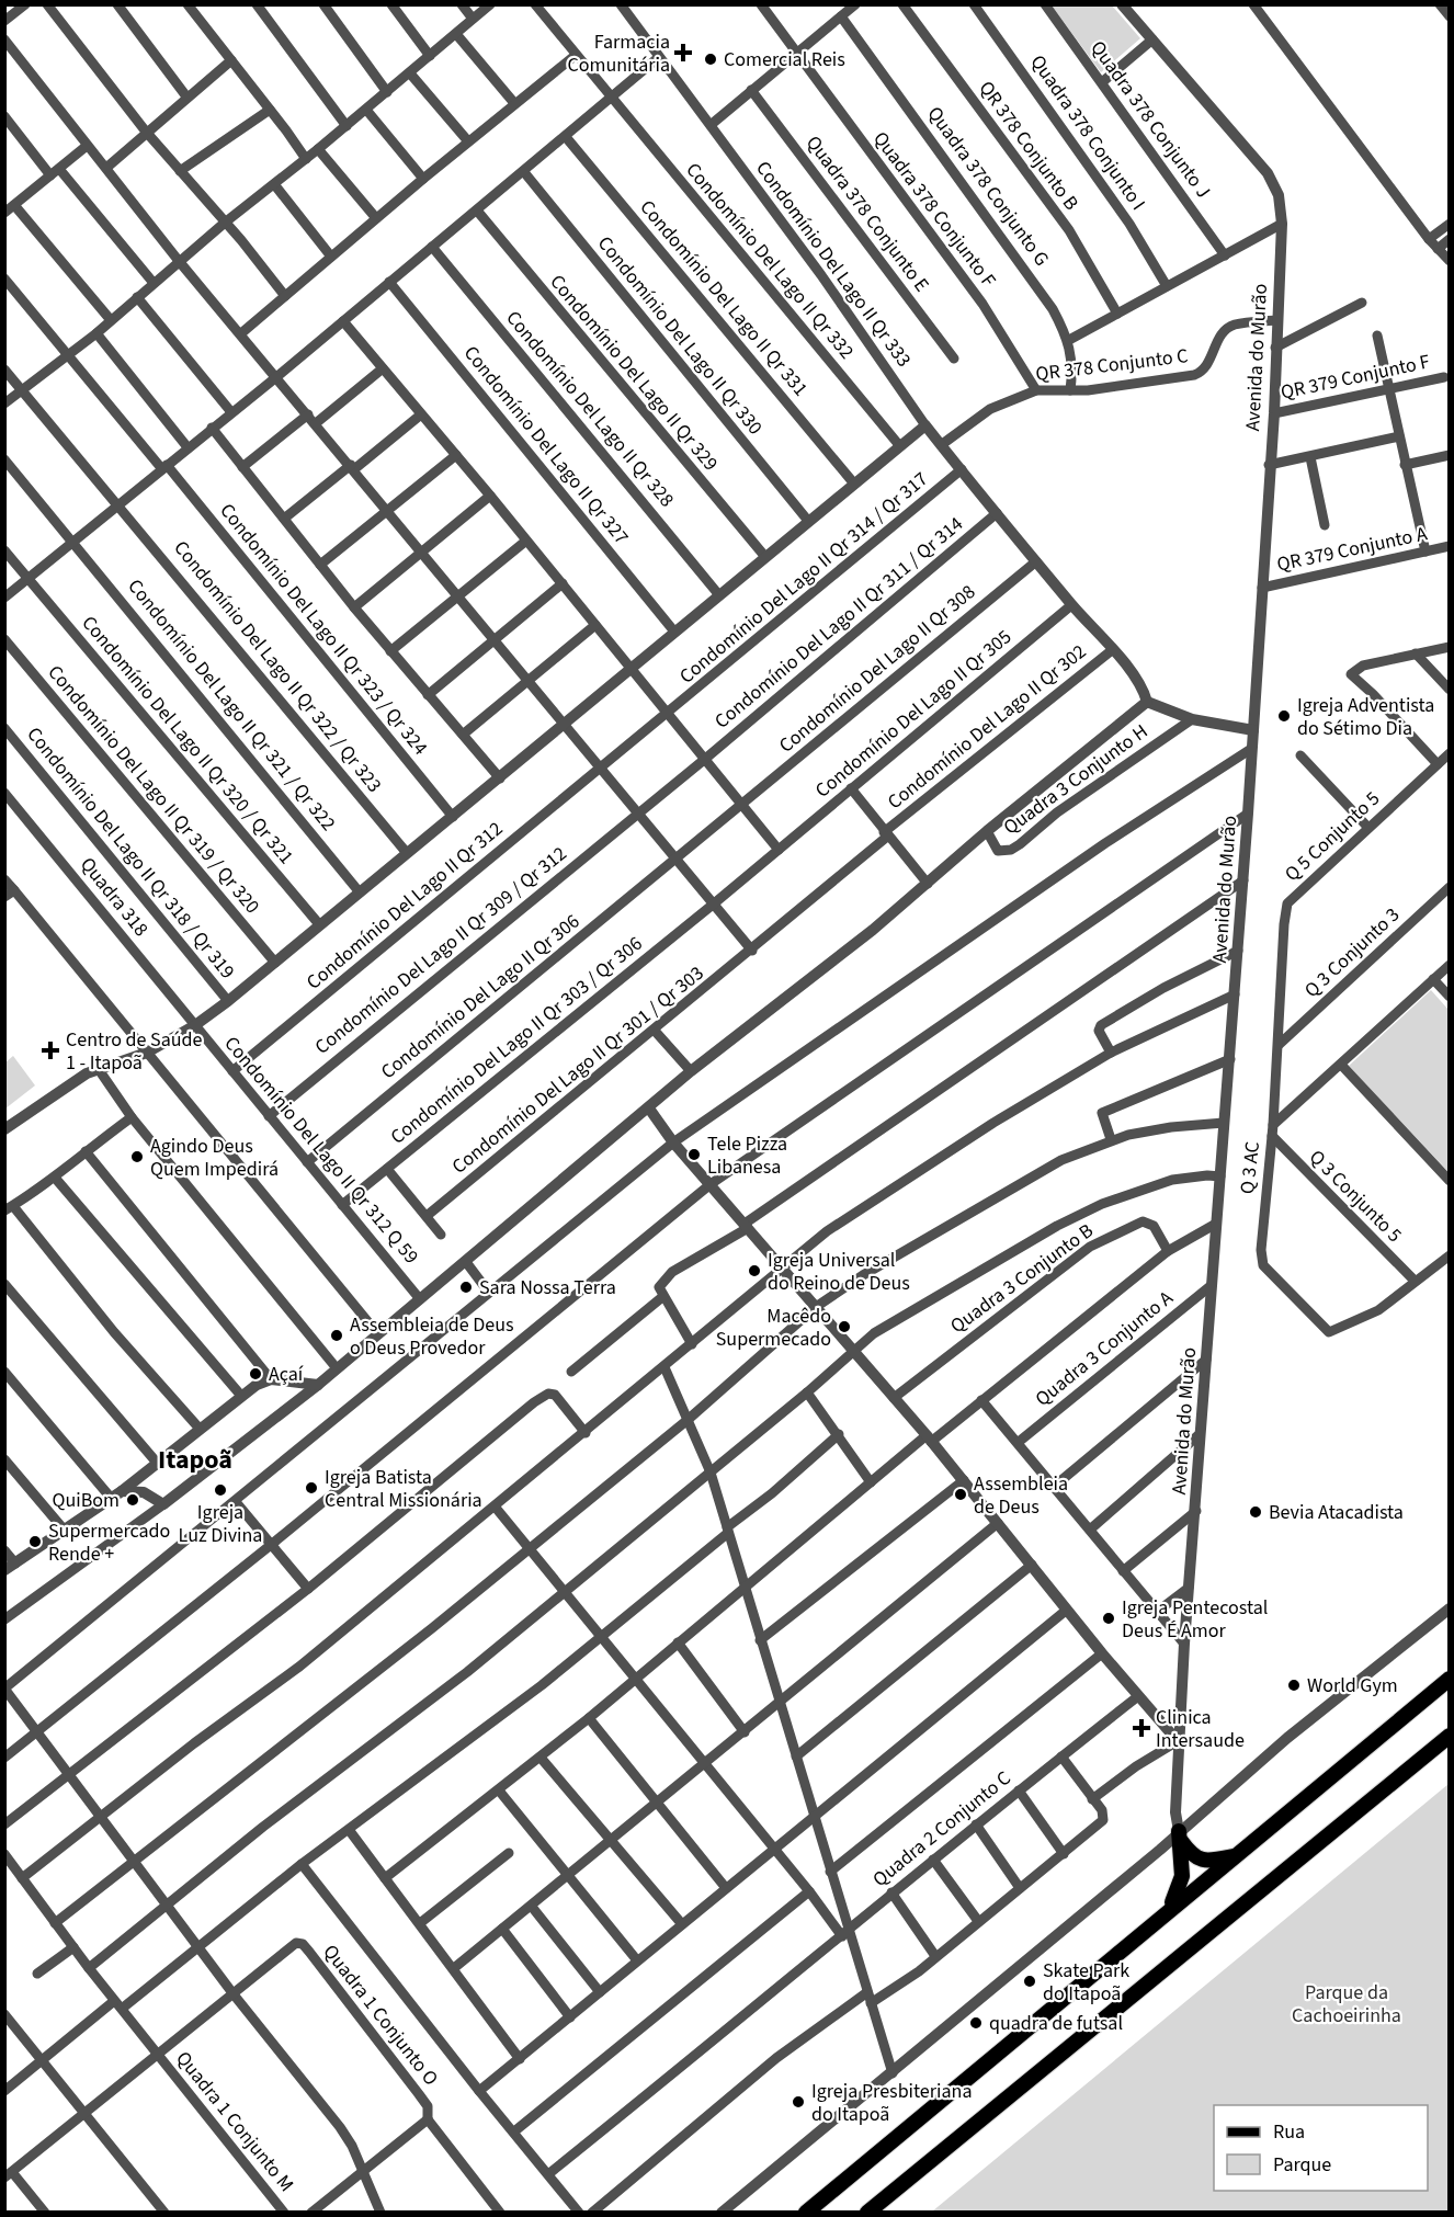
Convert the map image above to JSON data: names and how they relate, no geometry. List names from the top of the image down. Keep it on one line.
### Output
{"streets":{"street":["Quadra 378 Conjunto J","Quadra 378 Conjunto I","QR 378 Conjunto B","Quadra 378 Conjunto G","Quadra 378 Conjunto F","Quadra 378 Conjunto E","Condomínio Del Lago II Qr 332","Condomínio Del Lago II Qr 333","Condomínio Del Lago II Qr 331","Condomínio Del Lago II Qr 330","Avenida do Murão","QR 378 Conjunto C","Condomínio Del Lago II Qr 329","QR 379 Conjunto F","Condomínio Del Lago II Qr 328","Condomínio Del Lago II Qr 327","QR 379 Conjunto A","Condomínio Del Lago II Qr 314 / Qr 317","Condomínio Del Lago II Qr 311 / Qr 314","Condomínio Del Lago II Qr 323 / Qr 324","Condomínio Del Lago II Qr 322 / Qr 323","Condomínio Del Lago II Qr 308","Condomínio Del Lago II Qr 321 / Qr 322","Condomínio Del Lago II Qr 305","Condomínio Del Lago II Qr 302","Condomínio Del Lago II Qr 320 / Qr 321","Quadra 3 Conjunto H","Condomínio Del Lago II Qr 319 / Qr 320","Q 5 Conjunto 5","Condomínio Del Lago II Qr 318 / Qr 319","Quadra 318","Condomínio Del Lago II Qr 312","Condomínio Del Lago II Qr 309 / Qr 312","Q 3 Conjunto 3","Condomínio Del Lago II Qr 306","Condomínio Del Lago II Qr 303 / Qr 306","Condomínio Del Lago II Qr 301 / Qr 303","Condomínio Del Lago II Qr 312 Q 59","Q 3 AC","Q 3 Conjunto 5","Quadra 3 Conjunto B","Quadra 3 Conjunto A","Quadra 2 Conjunto C","Quadra 1 Conjunto O","Quadra 1 Conjunto M"]},"crossings":[["Quadra 378 Conjunto J","QR 378 Conjunto C"],["Quadra 378 Conjunto I","QR 378 Conjunto C"],["QR 378 Conjunto B","QR 378 Conjunto C"],["Quadra 378 Conjunto G","QR 378 Conjunto C"],["Quadra 378 Conjunto F","QR 378 Conjunto C"],["Avenida do Murão","QR 378 Conjunto C"],["Avenida do Murão","QR 379 Conjunto F"],["Avenida do Murão","QR 379 Conjunto A"],["Avenida do Murão","Quadra 3 Conjunto H"],["Avenida do Murão","Quadra 3 Conjunto A"],["Condomínio Del Lago II Qr 314 / Qr 317","Condomínio Del Lago II Qr 312"],["Condomínio Del Lago II Qr 311 / Qr 314","Condomínio Del Lago II Qr 309 / Qr 312"],["Condomínio Del Lago II Qr 308","Condomínio Del Lago II Qr 306"],["Condomínio Del Lago II Qr 305","Condomínio Del Lago II Qr 303 / Qr 306"],["Condomínio Del Lago II Qr 302","Condomínio Del Lago II Qr 301 / Qr 303"],["Q 5 Conjunto 5","Q 3 Conjunto 3"],["Q 5 Conjunto 5","Q 3 AC"],["Quadra 318","Condomínio Del Lago II Qr 312 Q 59"],["Condomínio Del Lago II Qr 312","Condomínio Del Lago II Qr 312 Q 59"],["Condomínio Del Lago II Qr 309 / Qr 312","Condomínio Del Lago II Qr 312 Q 59"],["Condomínio Del Lago II Qr 306","Condomínio Del Lago II Qr 312 Q 59"],["Condomínio Del Lago II Qr 303 / Qr 306","Condomínio Del Lago II Qr 312 Q 59"],["Q 3 AC","Q 3 Conjunto 5"]],"districts":["Itapoã"],"parks":["Parque da Cachoeirinha"],"places":{"health":["Farmacia Comunitária","Centro de Saúde 1 - Itapoã","Clinica Intersaude"],"other":["Comercial Reis","Igreja Adventista do Sétimo Dia","Tele Pizza Libanesa","Agindo Deus Quem Impedirá","Igreja Universal do Reino de Deus","Sara Nossa Terra","Macêdo Supermecado","Assembleia de Deus o Deus Provedor","Açaí","Igreja Batista Central Missionária","Igreja Luz Divina","Assembleia de Deus","QuiBom","Bevia Atacadista","Supermercado Rende +","Igreja Pentecostal Deus É Amor","World Gym","Skate Park do Itapoã","quadra de futsal","Igreja Presbiteriana do Itapoã"]},"legend":["Rua","Parque"]}
